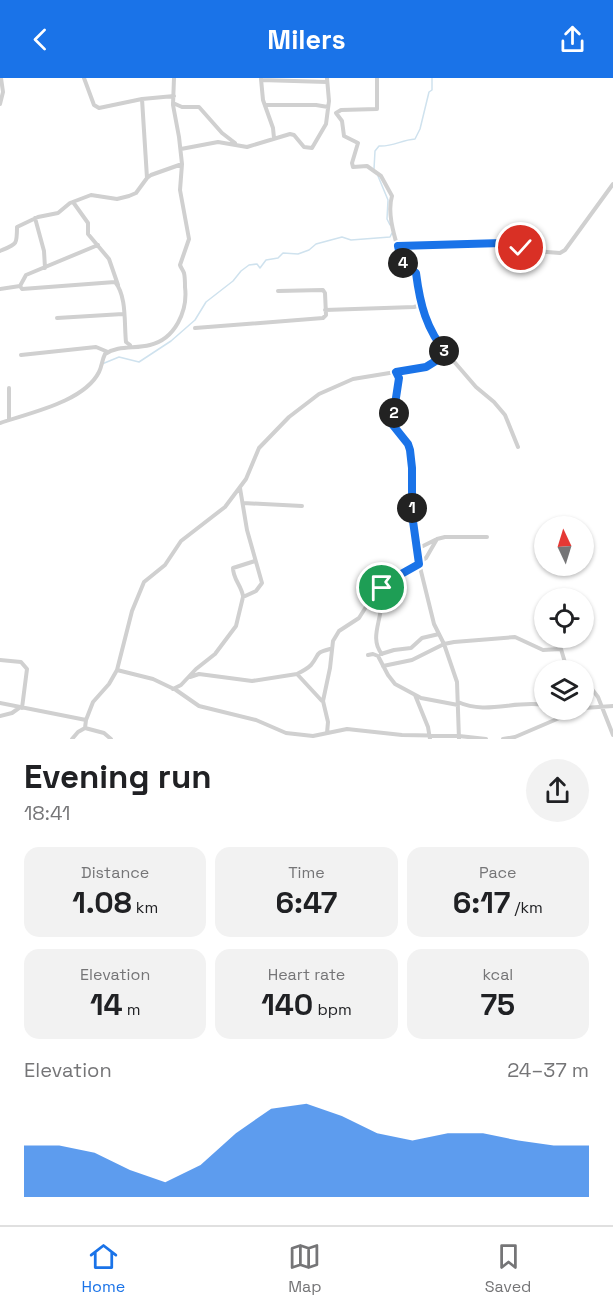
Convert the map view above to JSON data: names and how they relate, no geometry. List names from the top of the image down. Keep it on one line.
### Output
{"north":"top","page":{"header":"Milers","pins":["4","3","2","1"],"heading":["Evening run","18:41"],"stats":[["Distance","1.08 km"],["Time","6:47"],["Pace","6:17 /km"],["Elevation","14 m"],["Heart rate","140 bpm"],["kcal","75"]],"chart":["Elevation","24–37 m"],"tabs":["Home","Map","Saved"]}}
